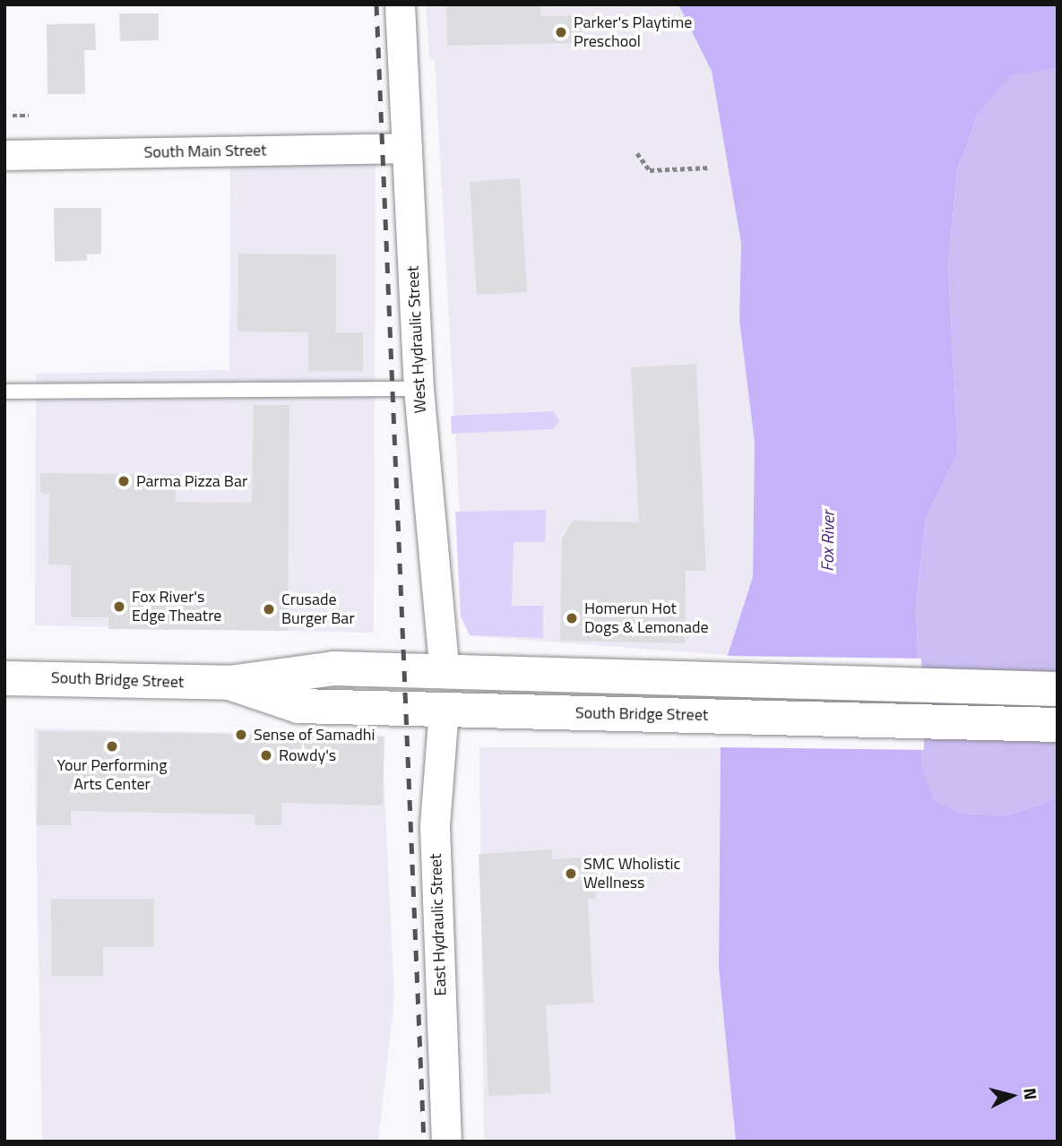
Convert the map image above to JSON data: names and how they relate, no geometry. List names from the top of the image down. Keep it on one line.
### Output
{"streets":{"highway":["South Bridge Street"],"street":["South Main Street","West Hydraulic Street","East Hydraulic Street"]},"crossings":[["South Main Street","West Hydraulic Street"],["West Hydraulic Street","South Bridge Street"],["South Bridge Street","East Hydraulic Street"]],"water":["Fox River"],"places":["Parker's Playtime Preschool","Parma Pizza Bar","Fox River's Edge Theatre","Crusade Burger Bar","Homerun Hot Dogs & Lemonade","Sense of Samadhi","Your Performing Arts Center","Rowdy's","SMC Wholistic Wellness"],"north":"right"}
